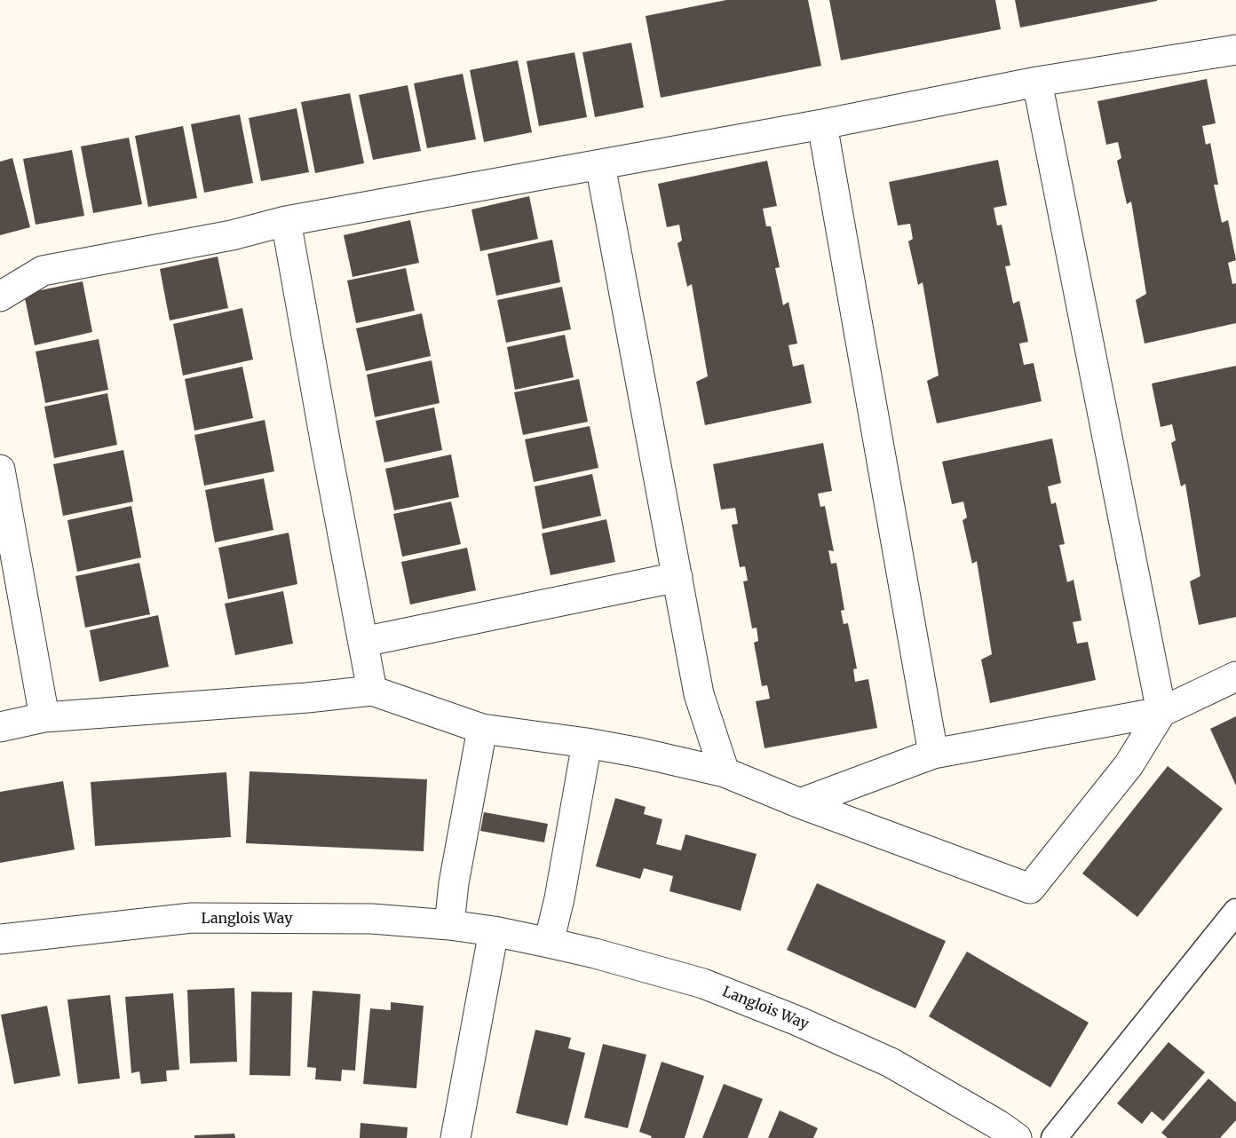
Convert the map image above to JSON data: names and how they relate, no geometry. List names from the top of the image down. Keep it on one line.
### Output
{"streets":{"street":["Langlois Way"]}}
